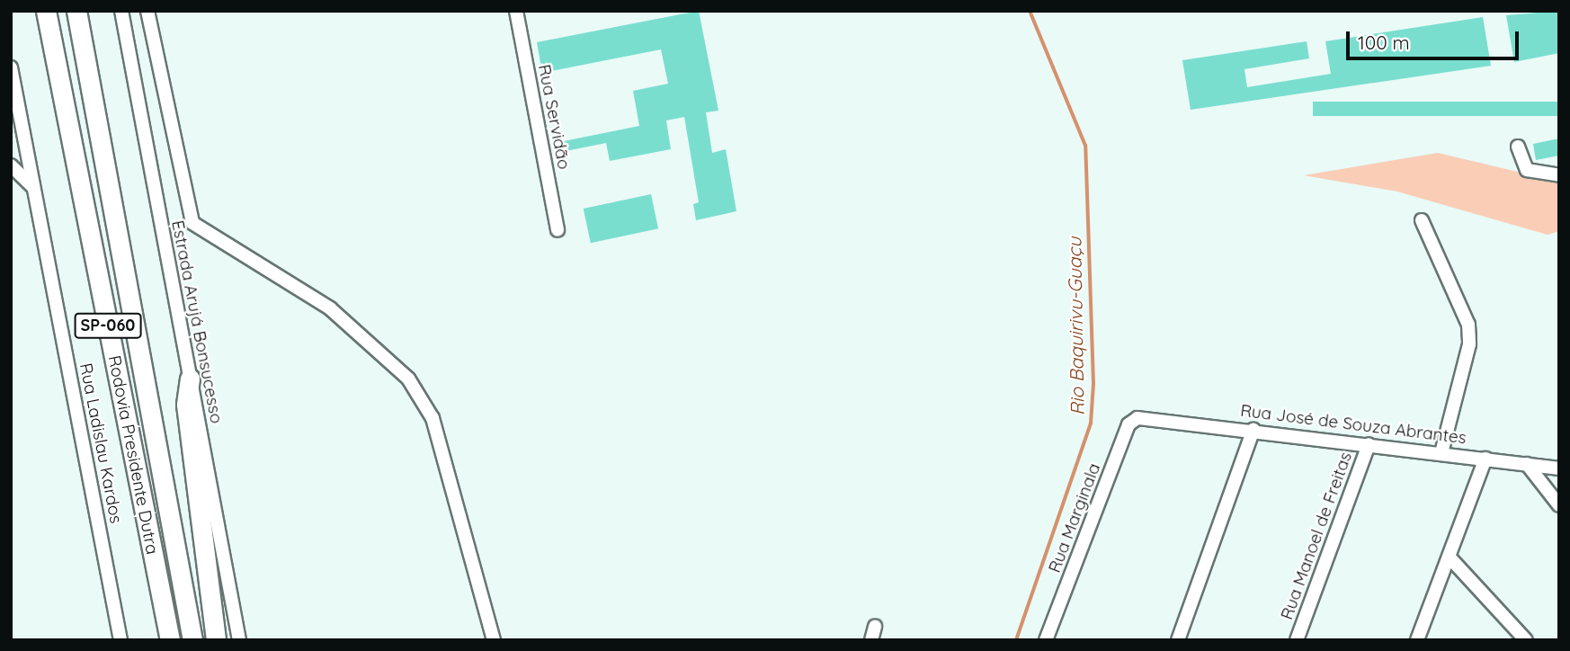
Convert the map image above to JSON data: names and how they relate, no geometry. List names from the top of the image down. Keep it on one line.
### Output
{"streets":{"highway":["SP-060","Rodovia Presidente Dutra"],"street":["Rua Servidão","Estrada Arujá Bonsucesso","Rua José de Souza Abrantes","Rua Ladislau Kardos","Rua Marginala","Rua Manoel de Freitas"]},"crossings":[["Rua José de Souza Abrantes","Rua Marginala"],["Rua José de Souza Abrantes","Rua Manoel de Freitas"]],"water":["Rio Baquirivu-Guaçu"],"scale_bar":"100 m"}
